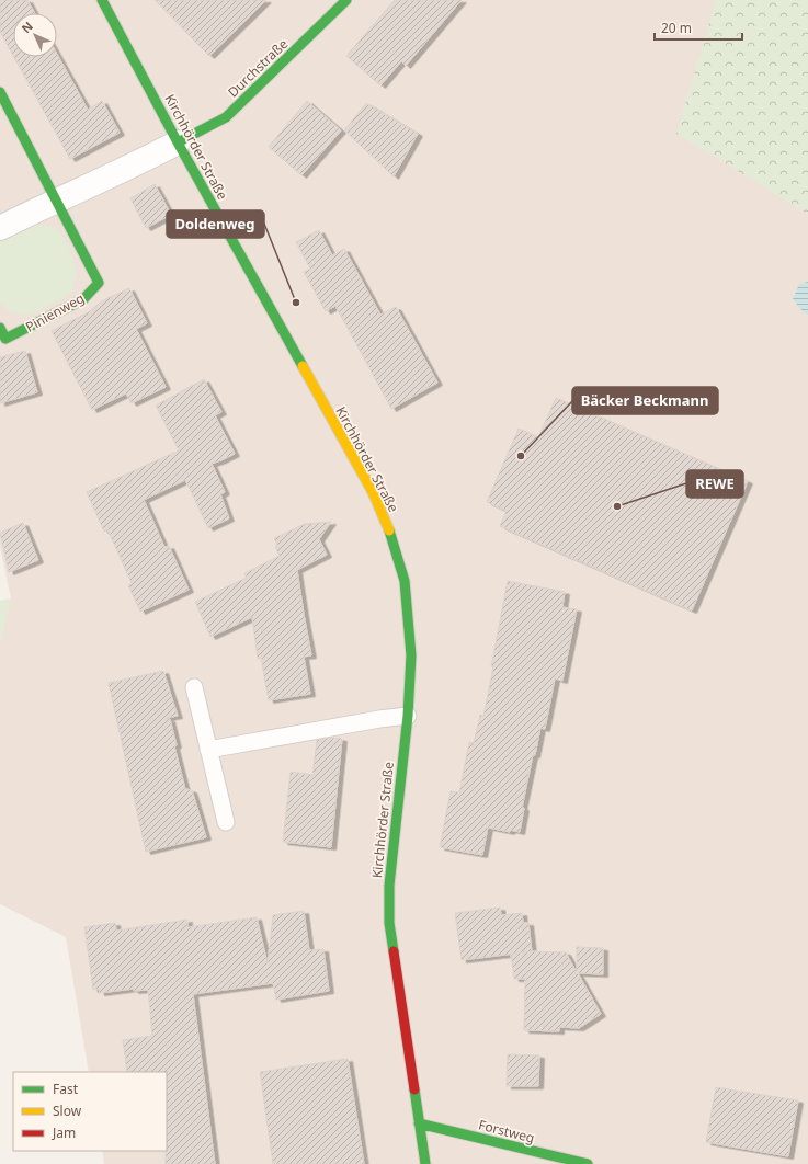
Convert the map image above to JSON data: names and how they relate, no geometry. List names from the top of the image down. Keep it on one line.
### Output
{"streets":{"main road":["Durchstraße","Kirchhörder Straße","Pinienweg","Forstweg"]},"crossings":[["Durchstraße","Kirchhörder Straße"],["Kirchhörder Straße","Forstweg"]],"places":["Doldenweg","Bäcker Beckmann","REWE"],"legend":["Fast","Slow","Jam"],"scale_bar":"20 m","north":"top left"}
